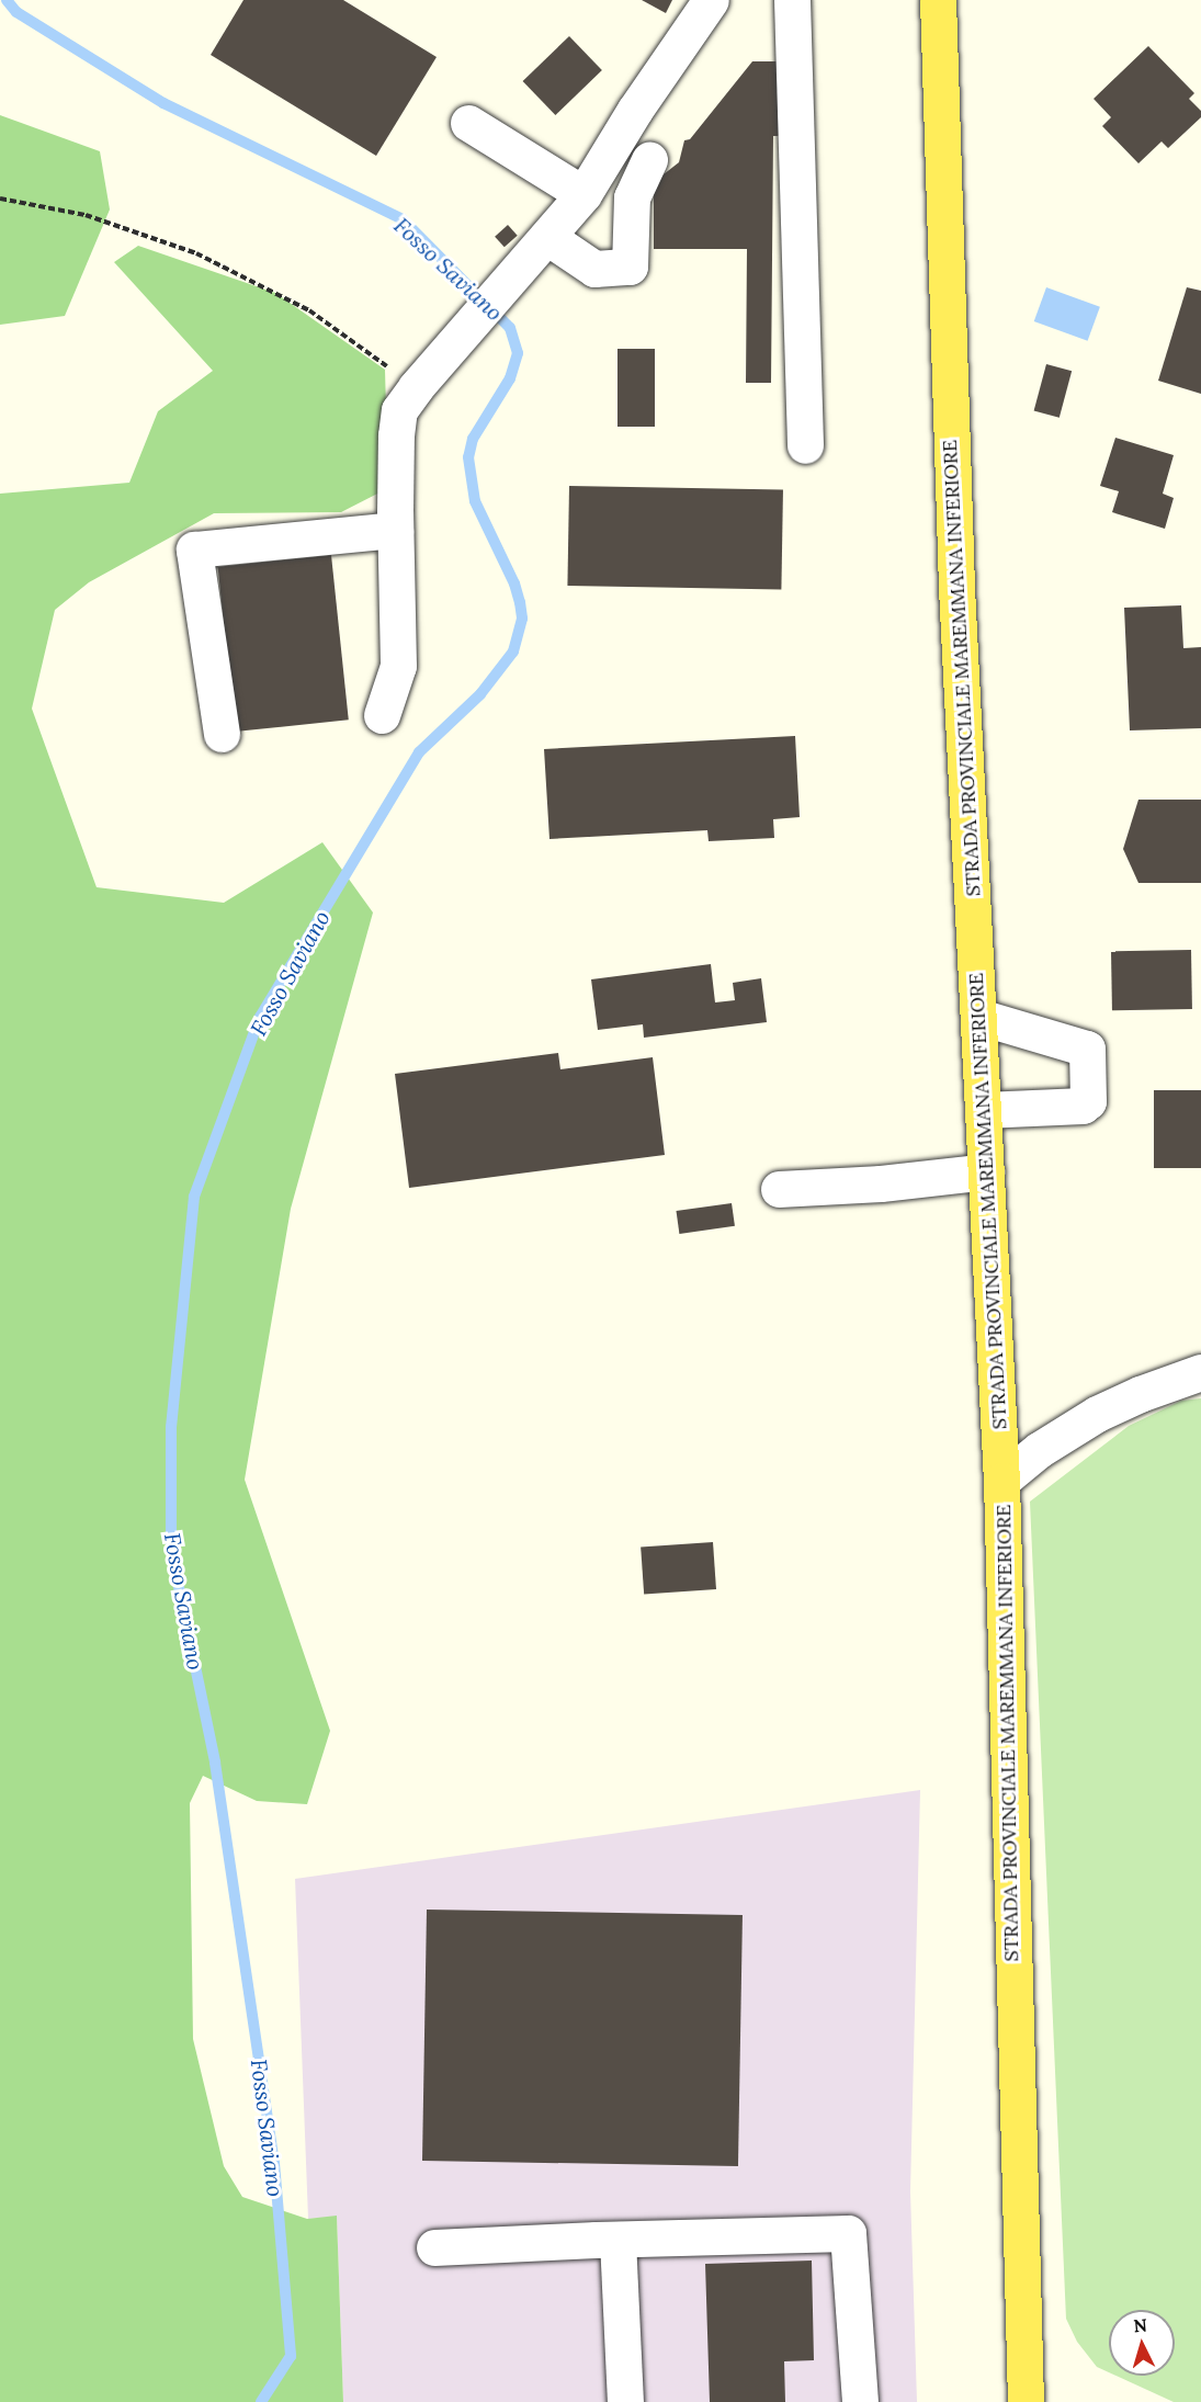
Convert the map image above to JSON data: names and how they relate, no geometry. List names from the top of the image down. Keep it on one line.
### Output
{"streets":{"main road":["STRADA PROVINCIALE MAREMMANA INFERIORE"]},"water":["Fosso Saviano"],"north":"top"}
